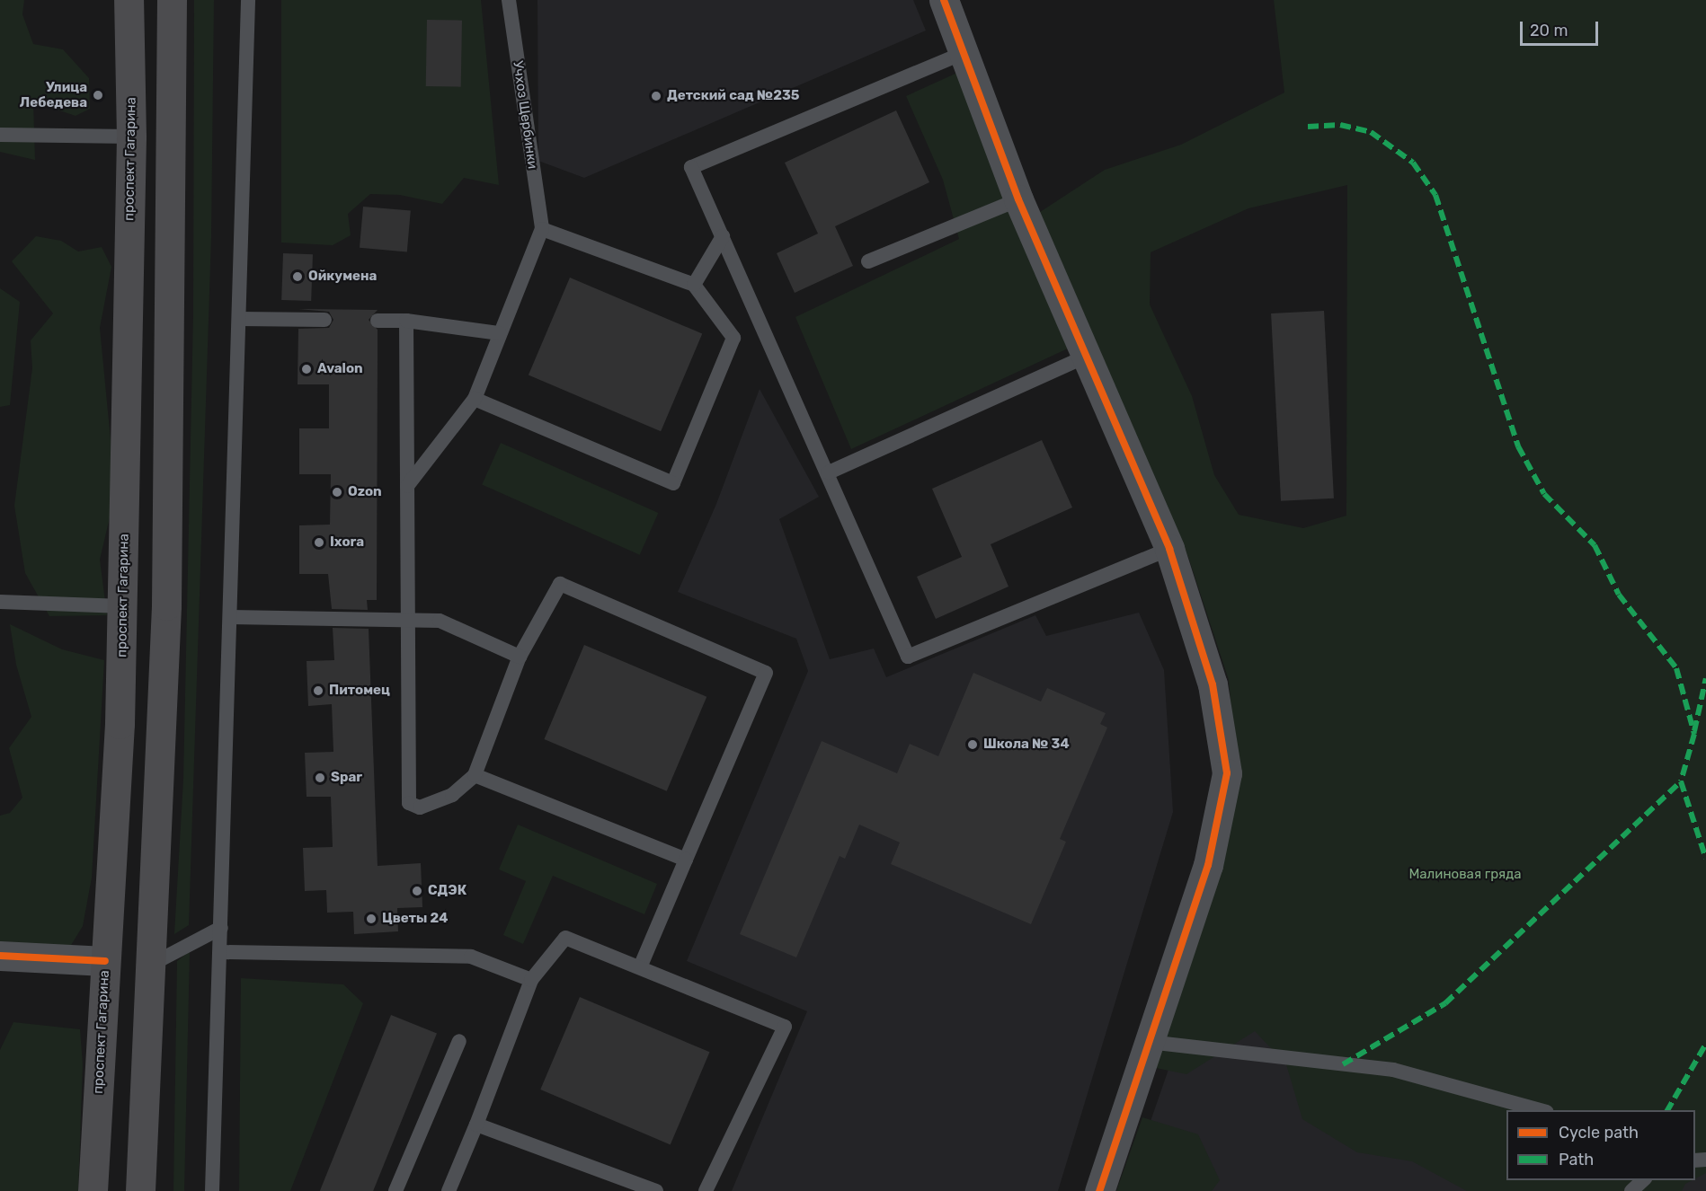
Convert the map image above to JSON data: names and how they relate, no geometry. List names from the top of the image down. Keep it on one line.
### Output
{"streets":{"main road":["проспект Гагарина"],"lane":["Учхоз Щербинки"]},"parks":["Малиновая гряда"],"places":["Улица Лебедева","Детский сад №235","Ойкумена","Avalon","Ozon","Ixora","Питомец","Школа № 34","Spar","СДЭК","Цветы 24"],"legend":["Cycle path","Path"],"scale_bar":"20 m"}
